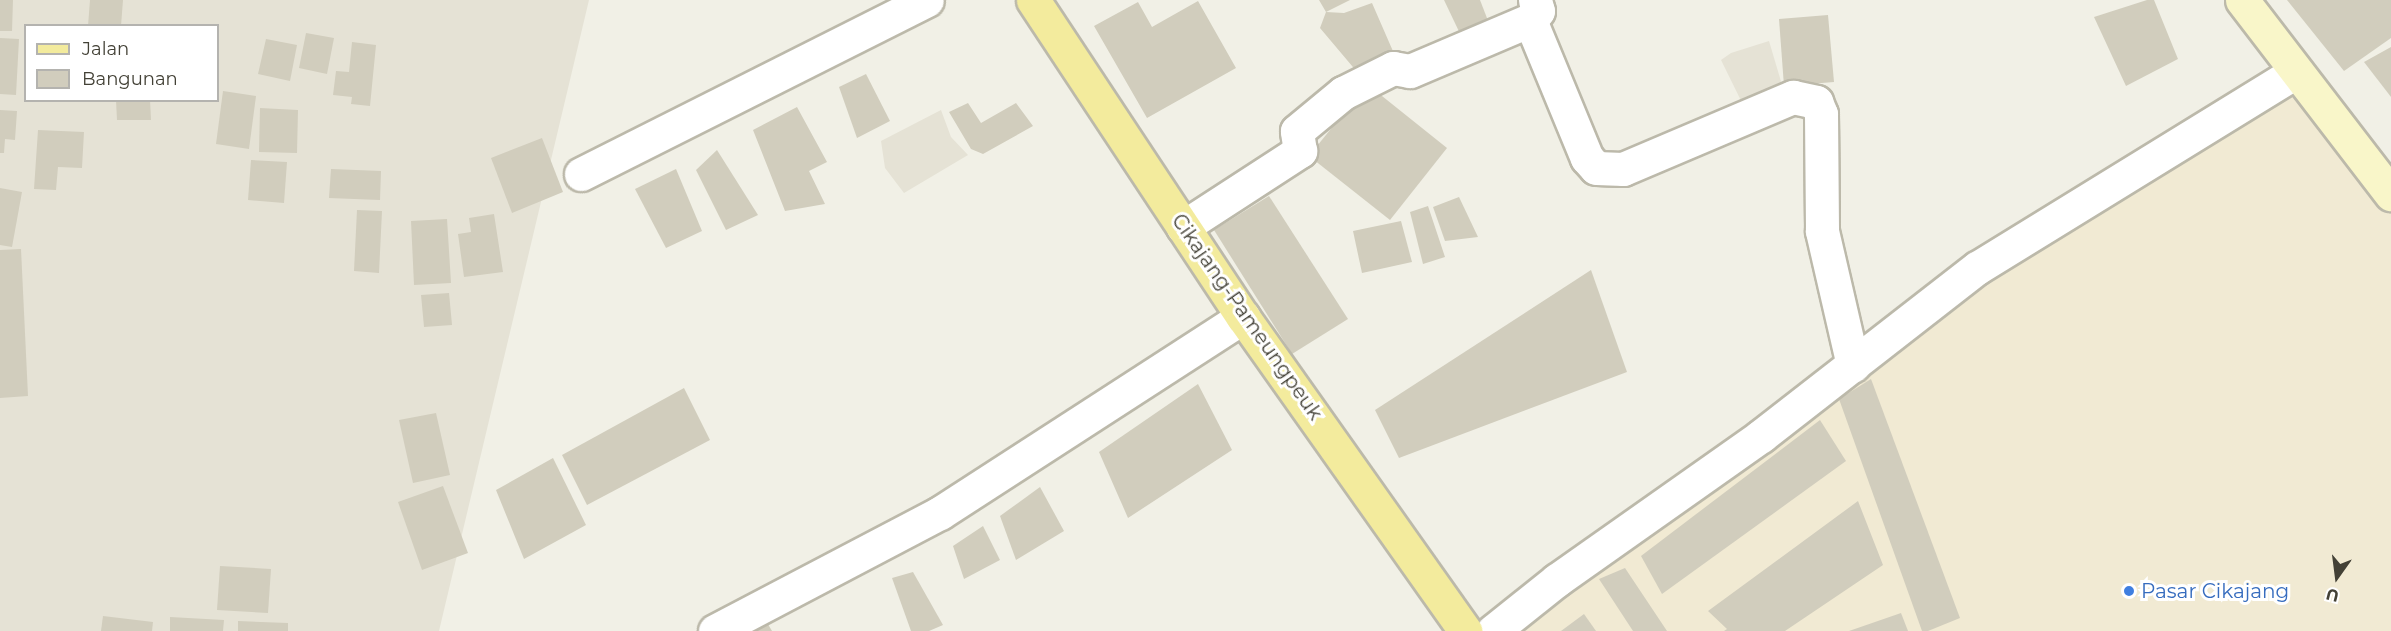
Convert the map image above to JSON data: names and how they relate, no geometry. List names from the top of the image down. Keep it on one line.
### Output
{"streets":{"main road":["Cikajang-Pameungpeuk"]},"places":["Pasar Cikajang"],"legend":["Jalan","Bangunan"],"north":"bottom"}
